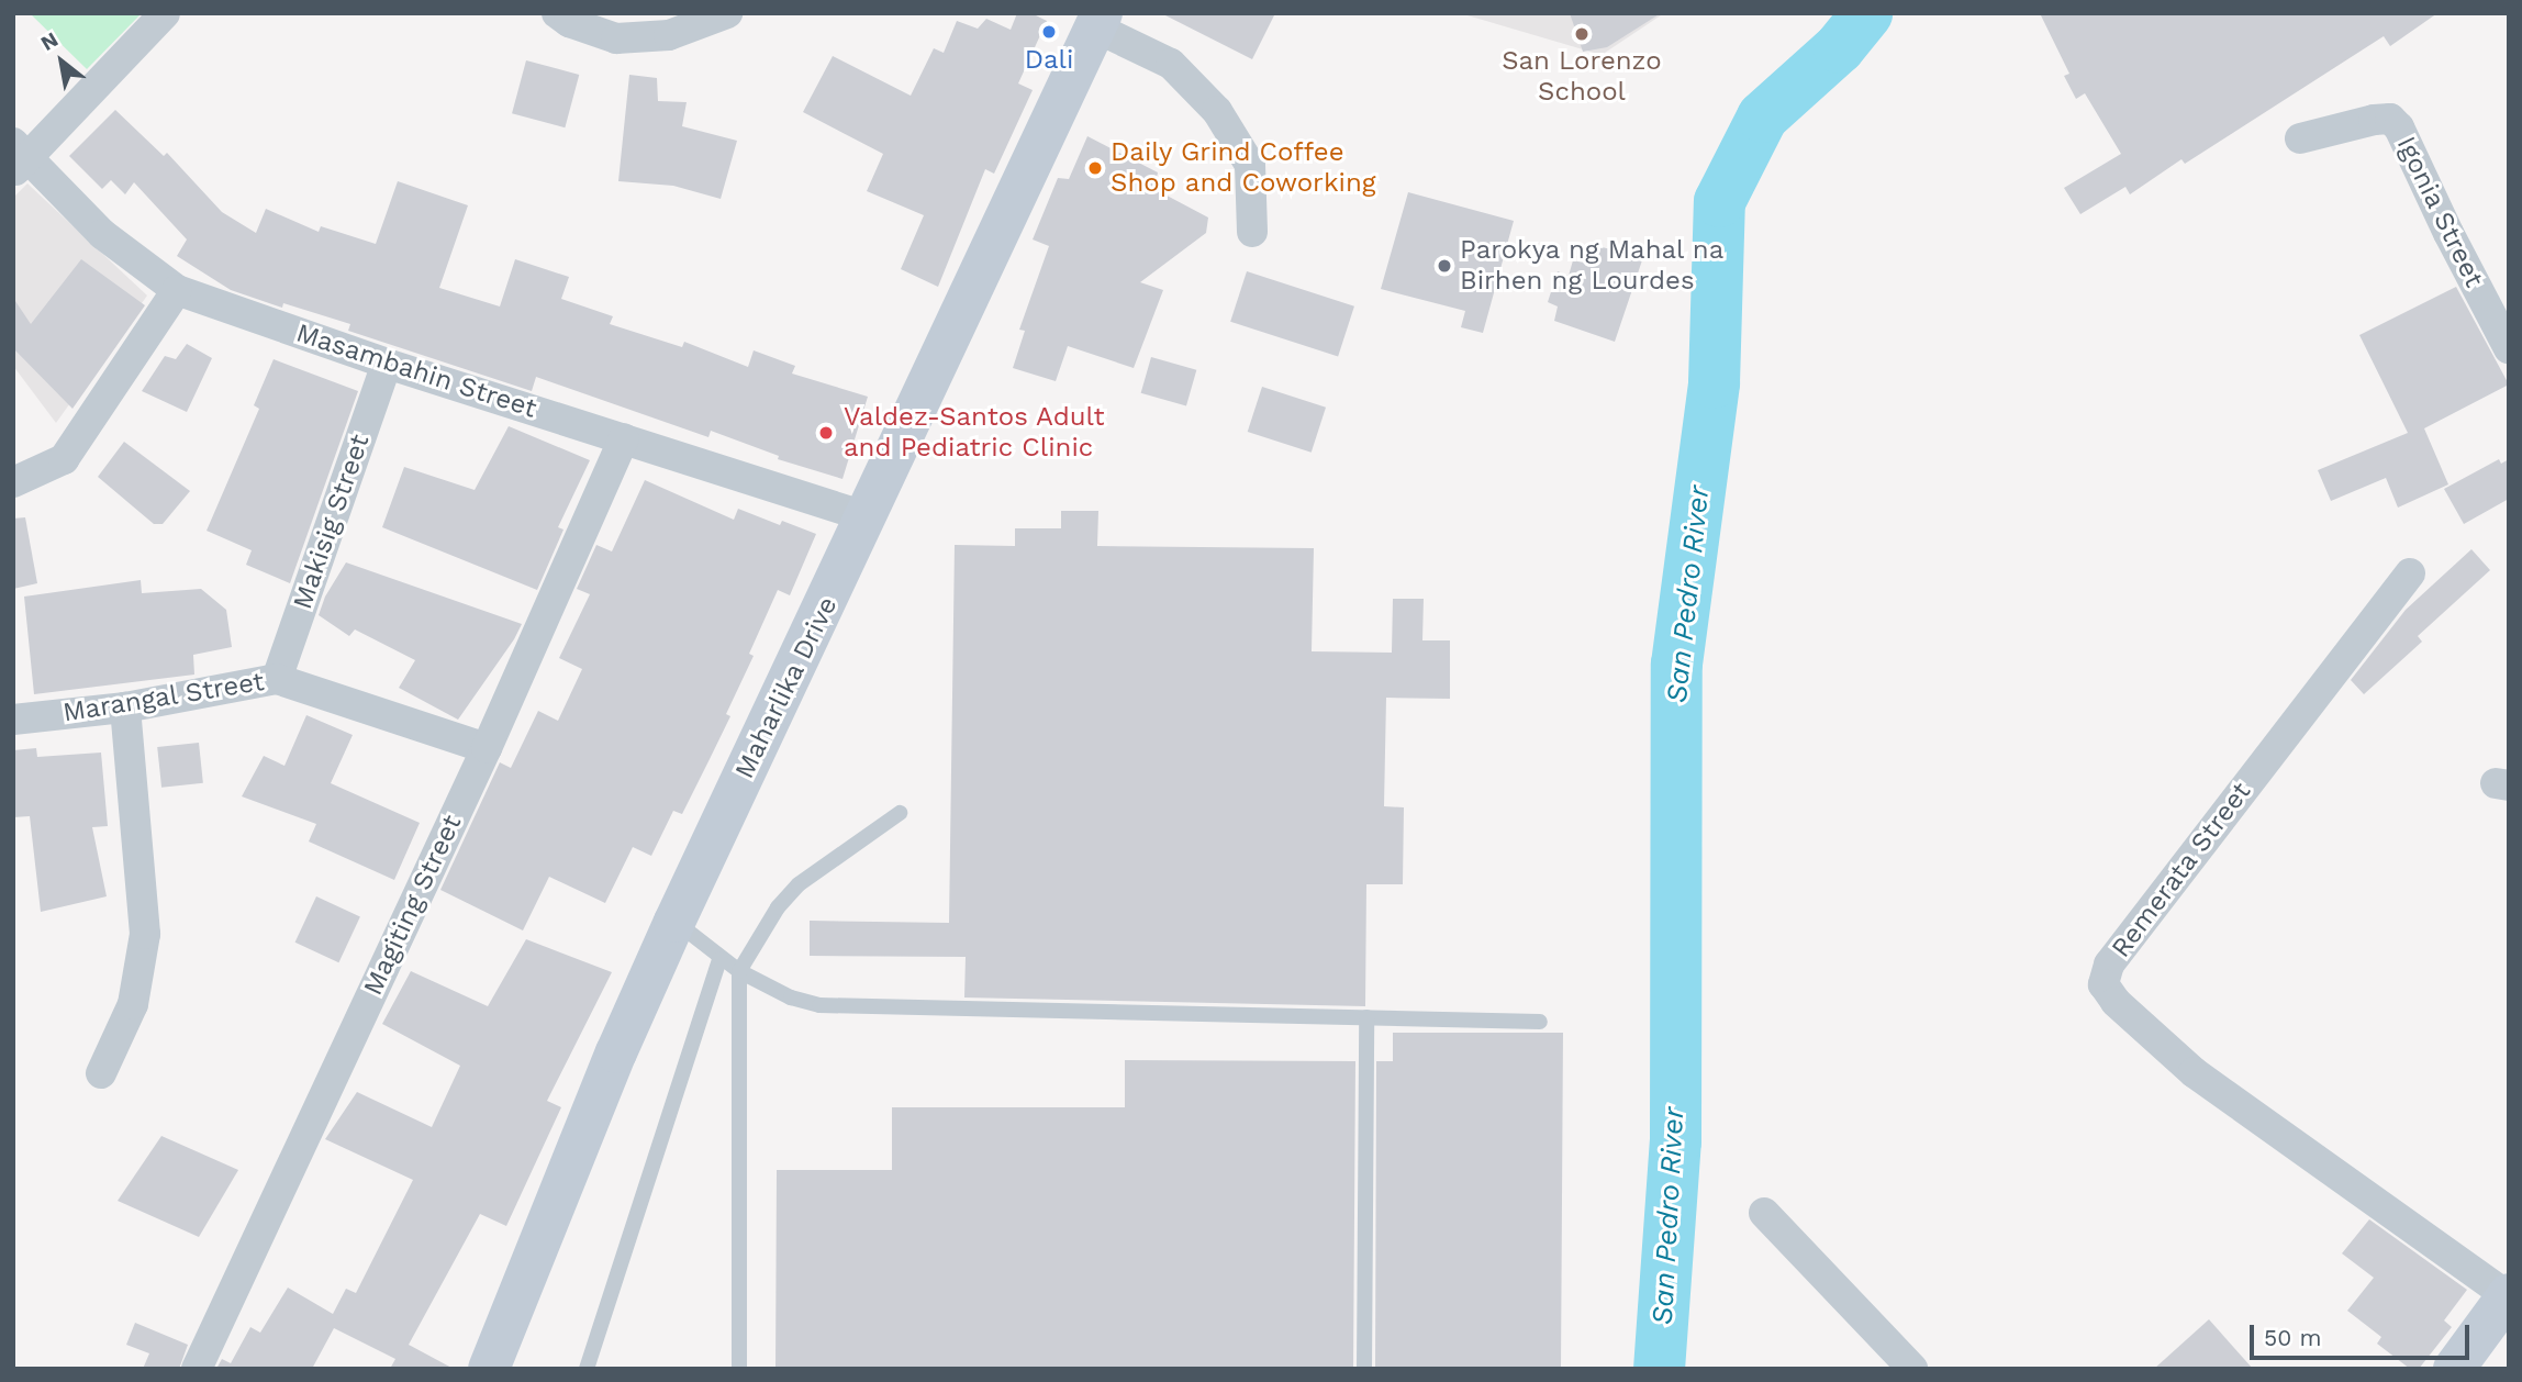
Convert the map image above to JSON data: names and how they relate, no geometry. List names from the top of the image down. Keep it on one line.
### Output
{"streets":{"street":["Igonia Street","Masambahin Street","Makisig Street","Maharlika Drive","Marangal Street","Remerata Street","Magiting Street"]},"crossings":[["Masambahin Street","Makisig Street"],["Masambahin Street","Maharlika Drive"],["Masambahin Street","Magiting Street"],["Makisig Street","Marangal Street"],["Marangal Street","Magiting Street"]],"water":["San Pedro River"],"places":["Dali","San Lorenzo School","Daily Grind Coffee Shop and Coworking","Parokya ng Mahal na Birhen ng Lourdes","Valdez-Santos Adult and Pediatric Clinic"],"scale_bar":"50 m","north":"top left"}
